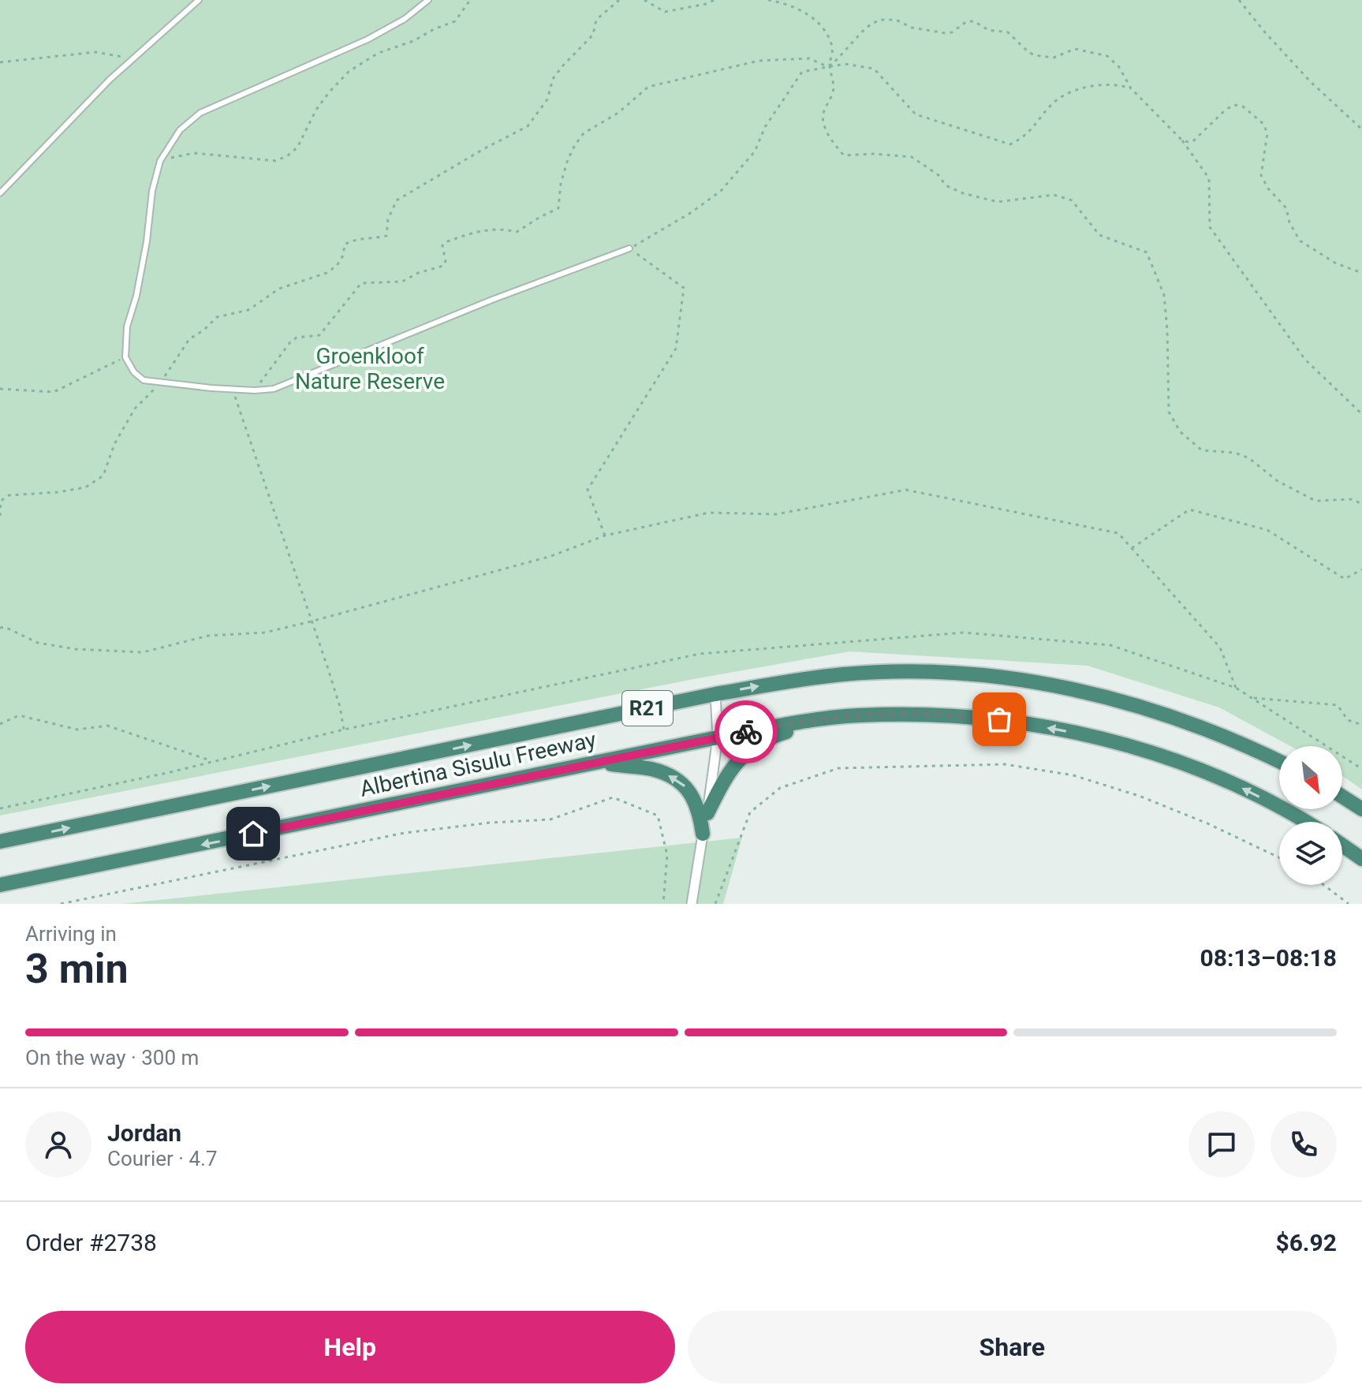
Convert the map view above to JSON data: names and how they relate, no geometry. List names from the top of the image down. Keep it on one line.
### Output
{"streets":{"highway":["R21","Albertina Sisulu Freeway"]},"parks":["Groenkloof Nature Reserve"],"north":"bottom right","page":{"heading":["3 min","Arriving in","08:13–08:18"],"panel":["Jordan","Courier · 4.7","Order #2738","$6.92"],"bar":"On the way · 300 m","buttons":["Help","Share"]}}
